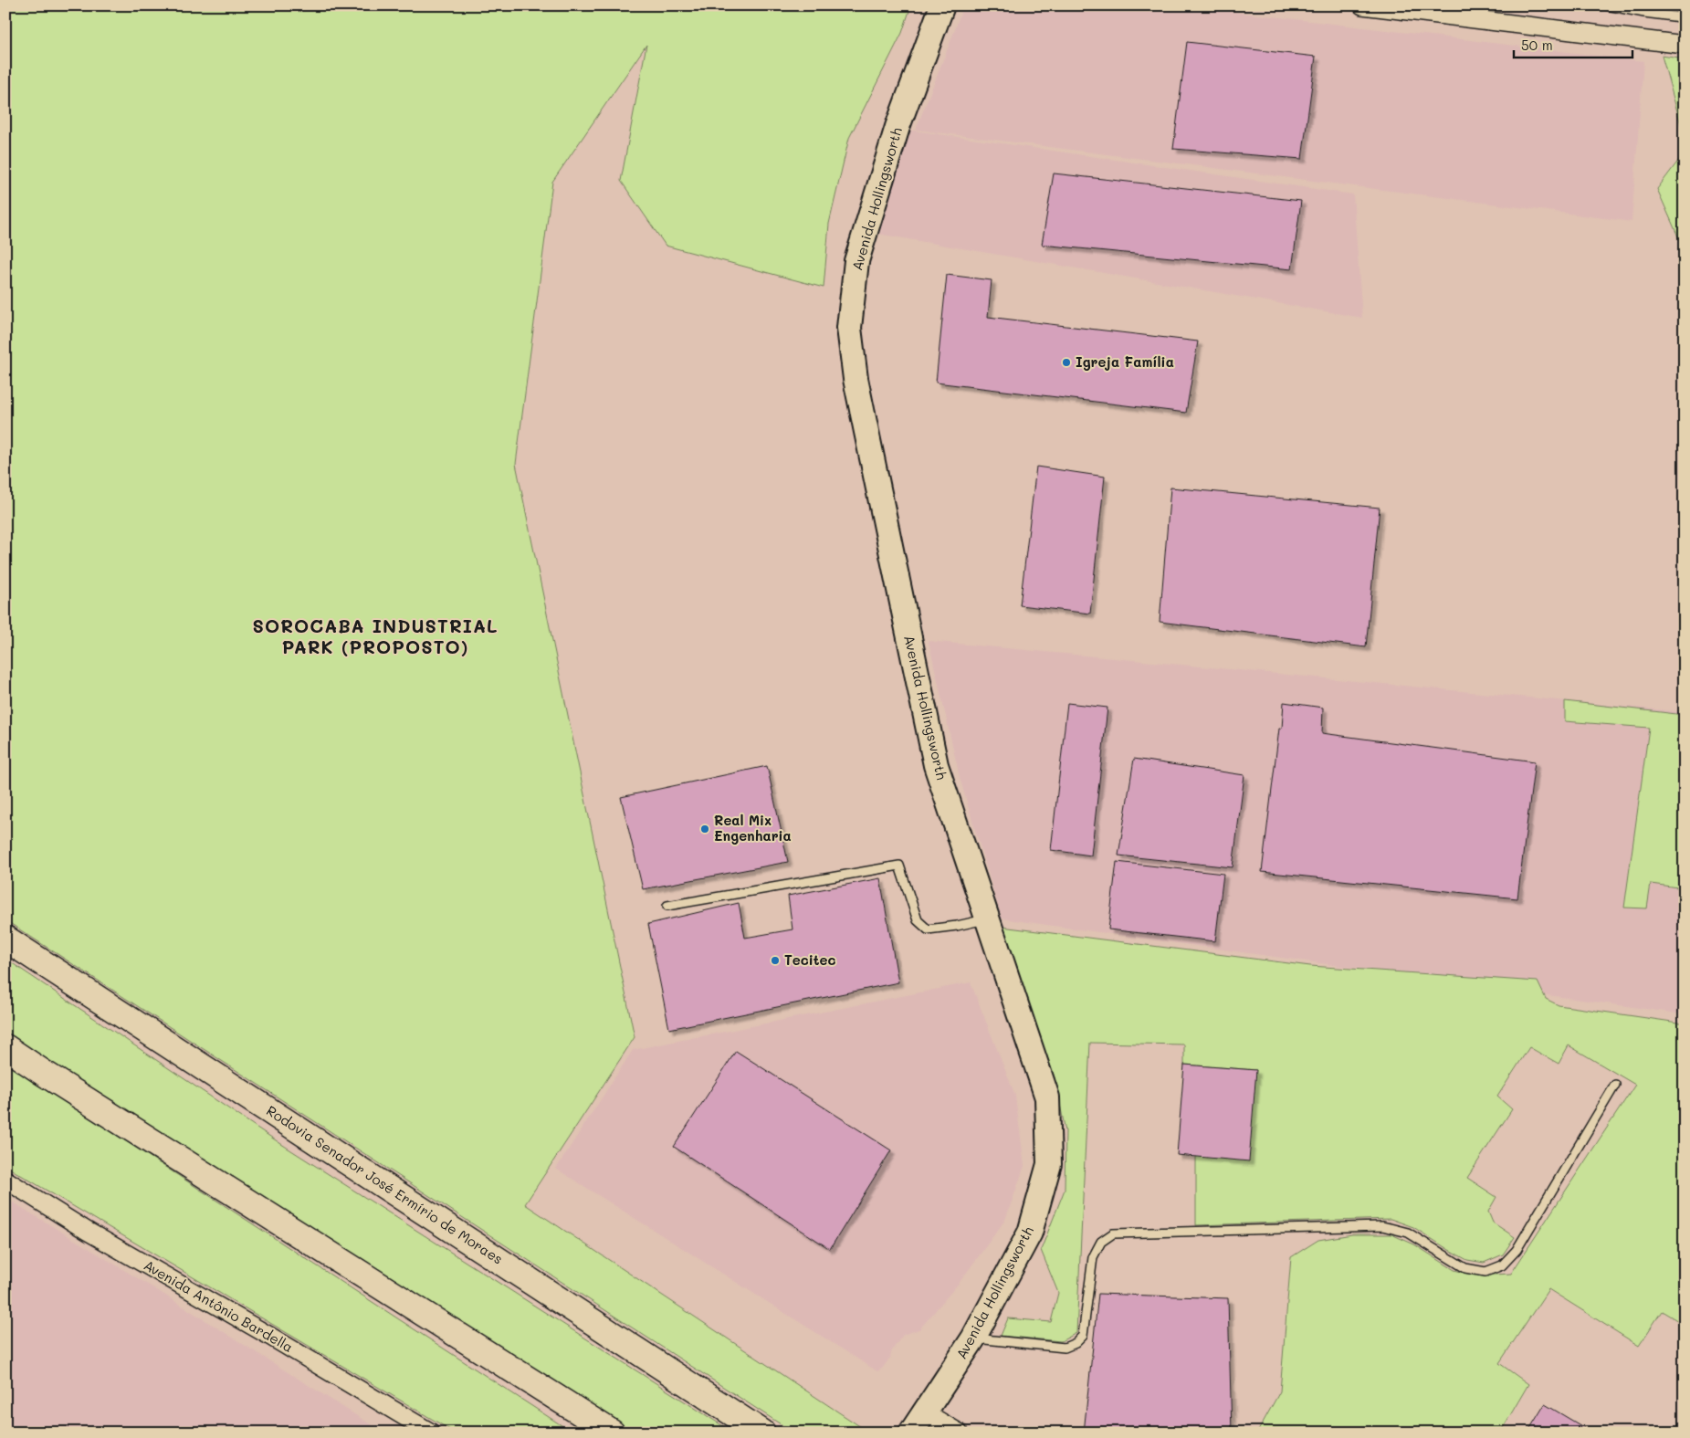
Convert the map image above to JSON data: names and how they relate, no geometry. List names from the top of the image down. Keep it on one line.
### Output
{"streets":{"highway":["Rodovia Senador José Ermírio de Moraes"],"main road":["Avenida Hollingsworth"],"street":["Avenida Antônio Bardella"]},"districts":["SOROCABA INDUSTRIAL PARK (PROPOSTO)"],"places":["Igreja Família","Real Mix Engenharia","Tecitec"],"scale_bar":"50 m"}
